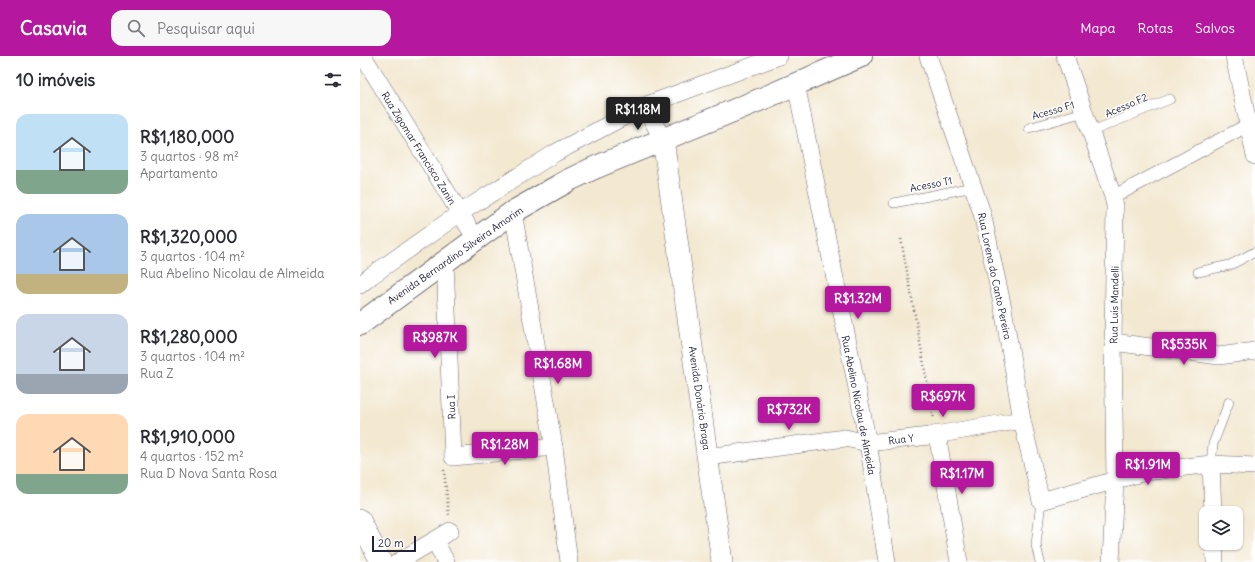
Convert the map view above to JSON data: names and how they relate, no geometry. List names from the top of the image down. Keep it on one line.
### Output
{"streets":{"main road":["Avenida Bernardino Silveira Amorim"],"street":["Rua Zigomar Francisco Zanin","Rua Lorena do Canto Pereira","Rua Luís Mandelli","Avenida Donário Braga","Rua Abelino Nicolau de Almeida","Rua I","Rua Y"],"lane":["Acesso F2","Acesso F1","Acesso T1"]},"crossings":[["Acesso F2","Rua Luís Mandelli"],["Acesso F1","Rua Luís Mandelli"],["Rua Zigomar Francisco Zanin","Avenida Bernardino Silveira Amorim"],["Acesso T1","Rua Lorena do Canto Pereira"],["Avenida Bernardino Silveira Amorim","Avenida Donário Braga"],["Avenida Bernardino Silveira Amorim","Rua Abelino Nicolau de Almeida"],["Avenida Bernardino Silveira Amorim","Rua I"],["Rua Lorena do Canto Pereira","Rua Y"],["Avenida Donário Braga","Rua Y"],["Rua Abelino Nicolau de Almeida","Rua Y"]],"scale_bar":"20 m","page":{"header":"Casavia","search":"Pesquisar aqui","nav":["Mapa","Rotas","Salvos"],"heading":"10 imóveis","price":["R$1.18M","R$1.32M","R$987K","R$535K","R$1.68M","R$697K","R$732K","R$1.28M","R$1.91M","R$1.17M"],"list":[{"name":"R$1,180,000","note":"3 quartos · 98 m² · Apartamento"},{"name":"R$1,320,000","note":"3 quartos · 104 m² · Rua Abelino Nicolau de Almeida"},{"name":"R$1,280,000","note":"3 quartos · 104 m² · Rua Z"},{"name":"R$1,910,000","note":"4 quartos · 152 m² · Rua D Nova Santa Rosa"}],"scale":"20 m"}}
